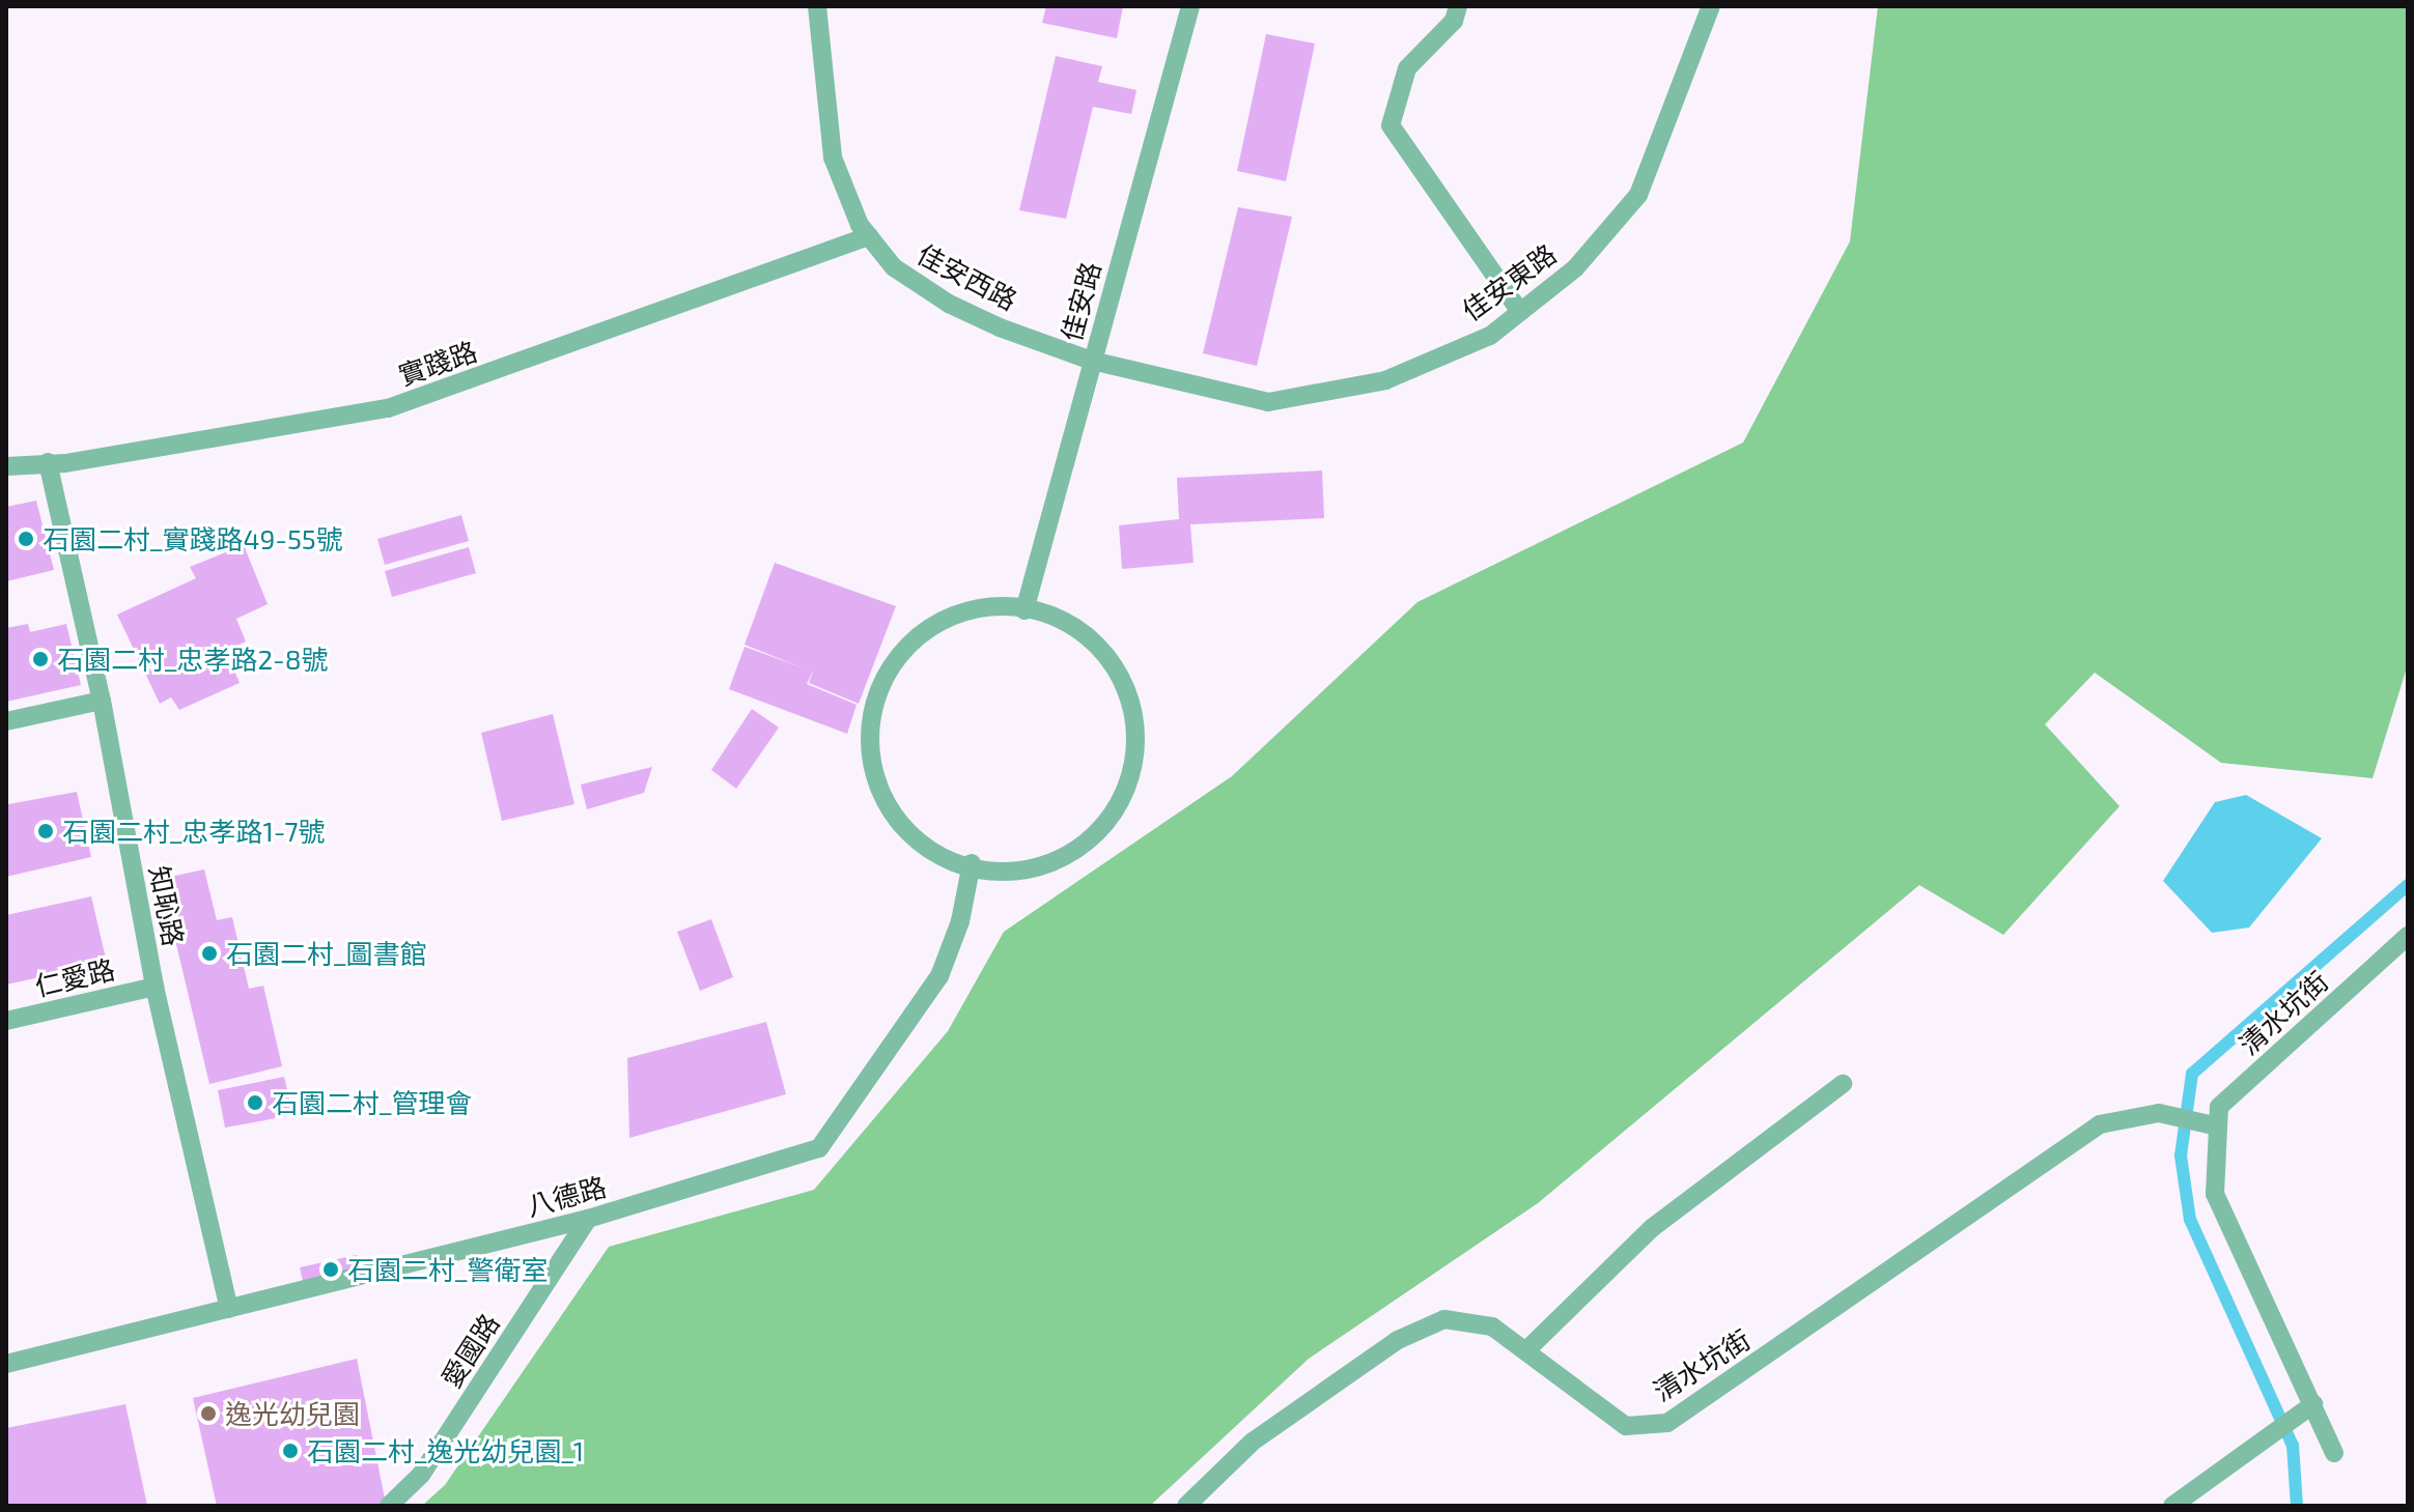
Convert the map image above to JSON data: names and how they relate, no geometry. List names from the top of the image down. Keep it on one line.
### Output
{"streets":{"lane":["佳安西路","佳安東路","佳安路","實踐路","知恥路","仁愛路","清水坑街","八德路","愛國路"]},"crossings":[["佳安西路","佳安東路"],["佳安西路","佳安路"],["佳安西路","實踐路"],["佳安東路","佳安路"],["佳安路","八德路"],["實踐路","知恥路"],["知恥路","仁愛路"],["知恥路","八德路"],["八德路","愛國路"]],"places":["石園二村_實踐路49-55號","石園二村_忠孝路2-8號","石園二村_忠孝路1-7號","石園二村_圖書館","石園二村_管理會","石園二村_警衛室","逸光幼兒園","石園二村_逸光幼兒園_1"]}
